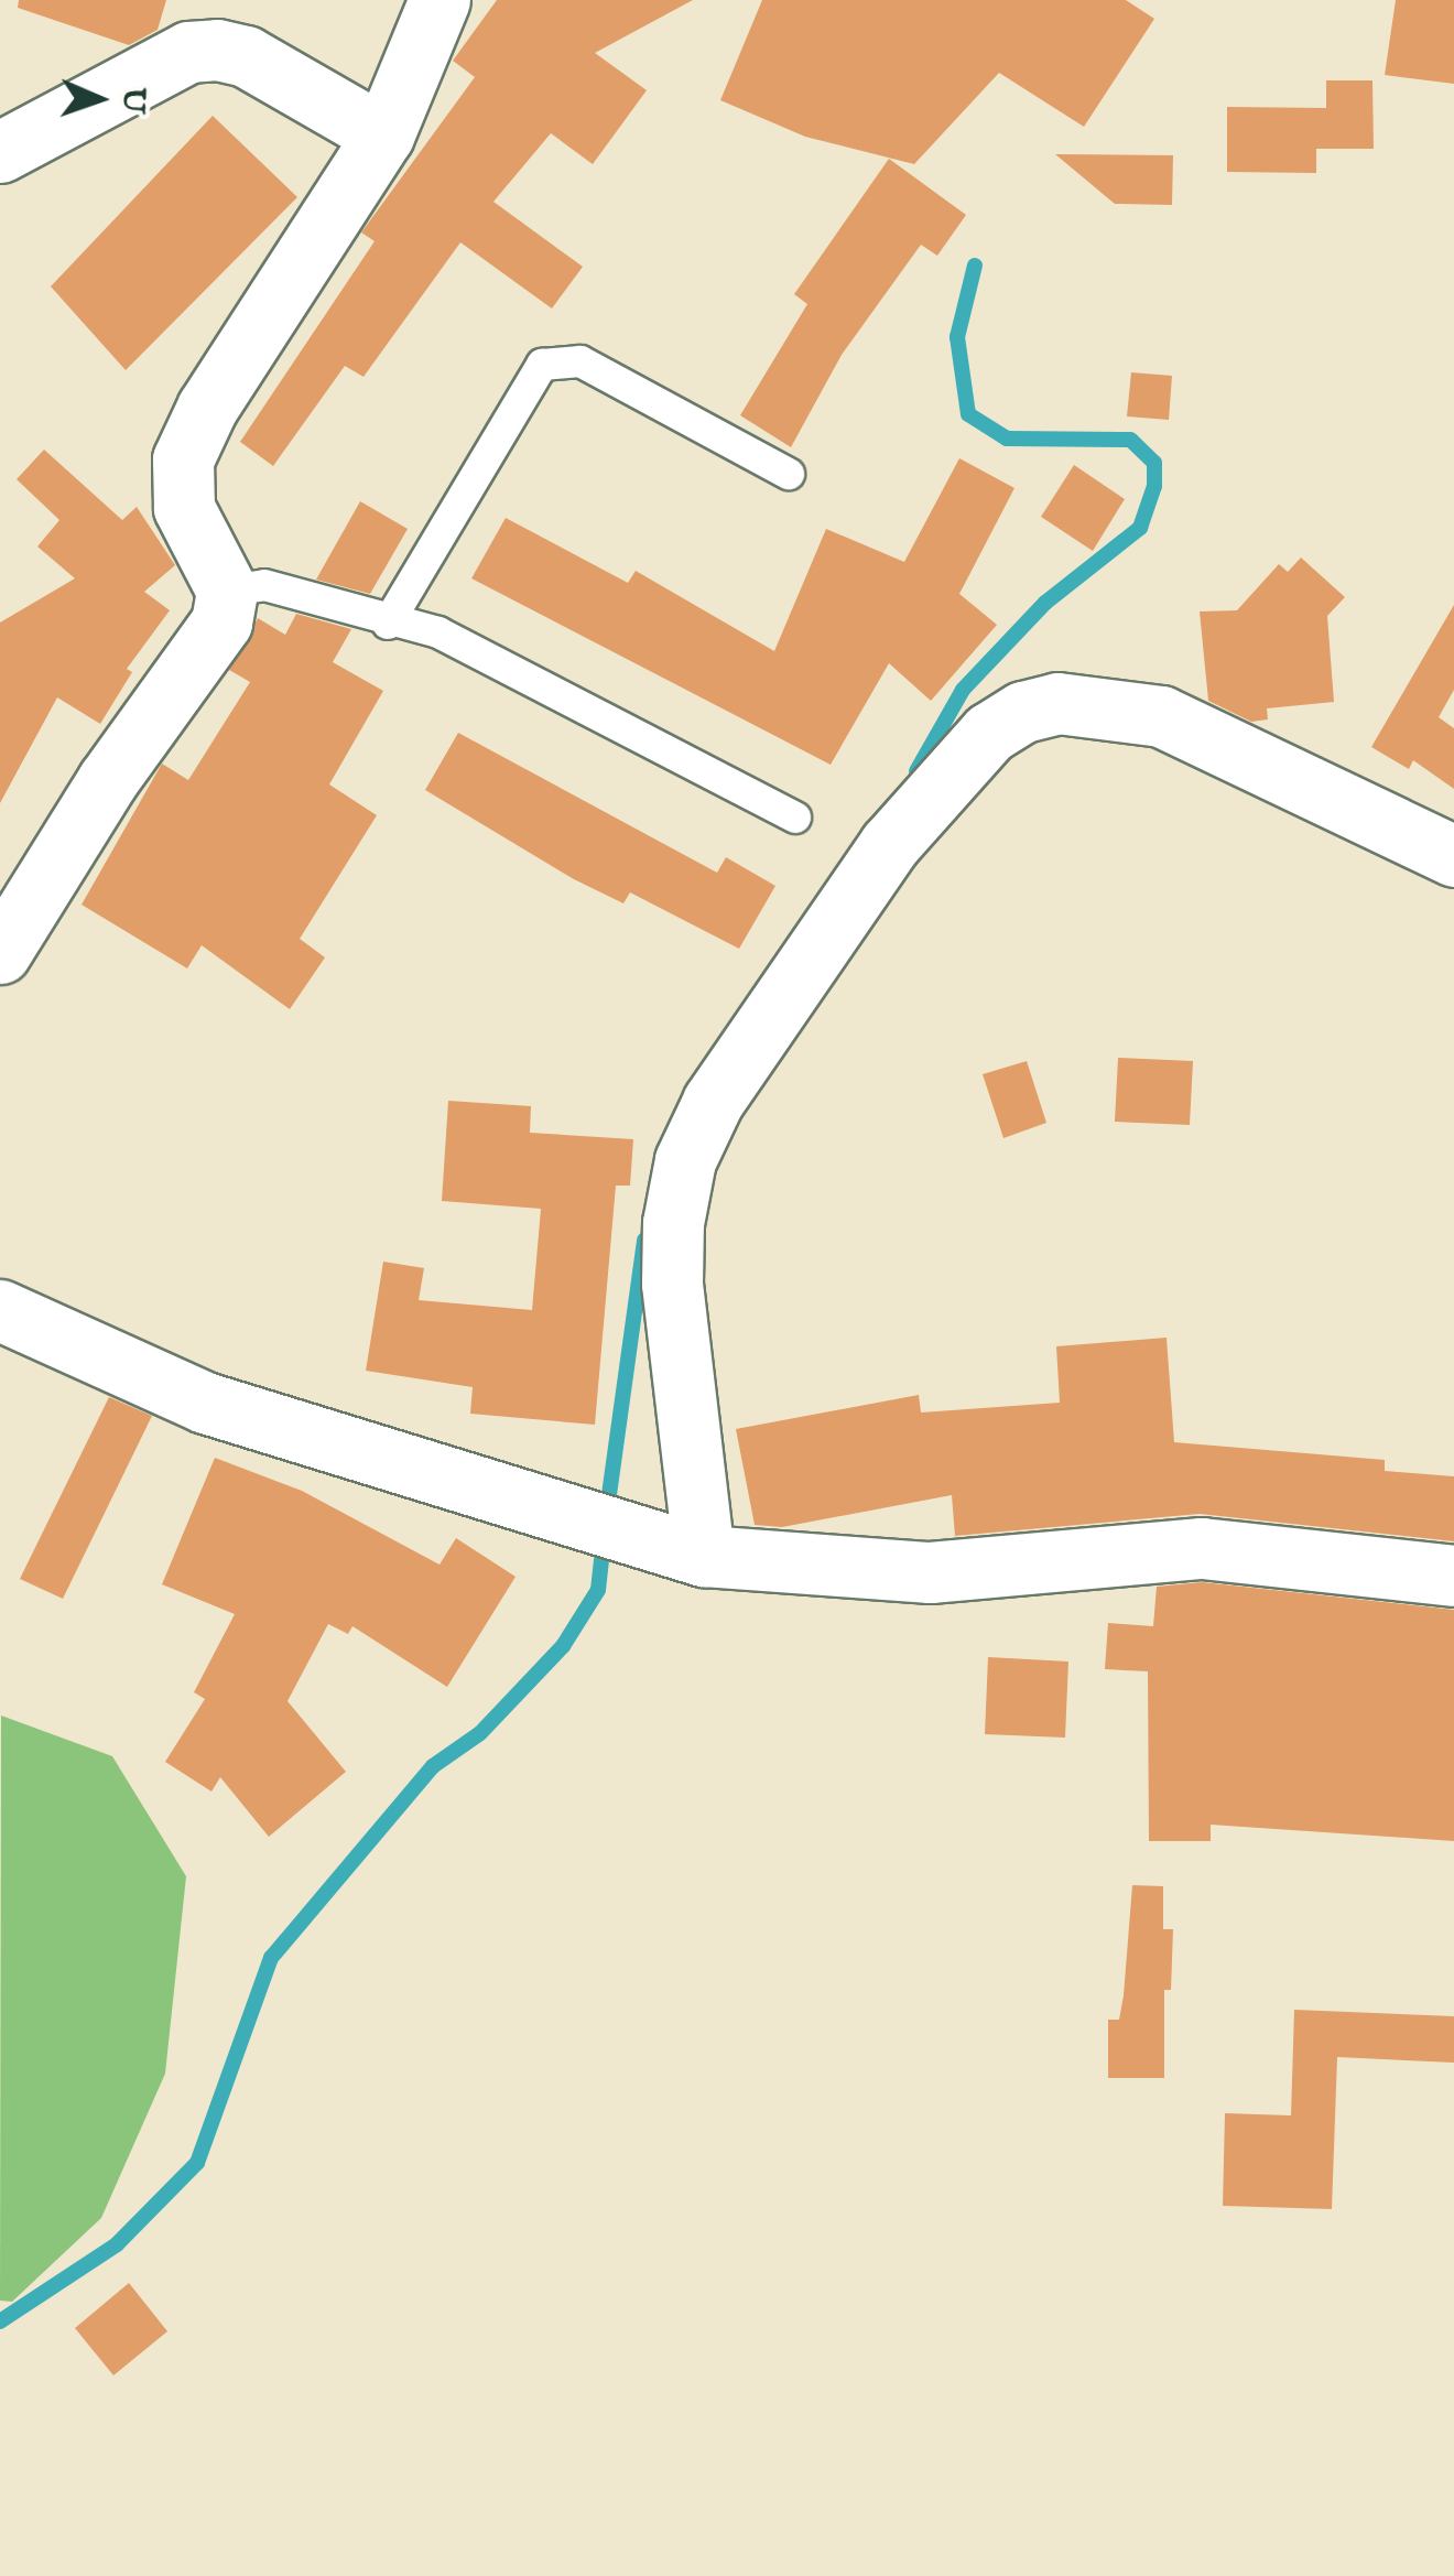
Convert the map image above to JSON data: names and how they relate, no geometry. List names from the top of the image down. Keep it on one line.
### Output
{"north":"right"}
